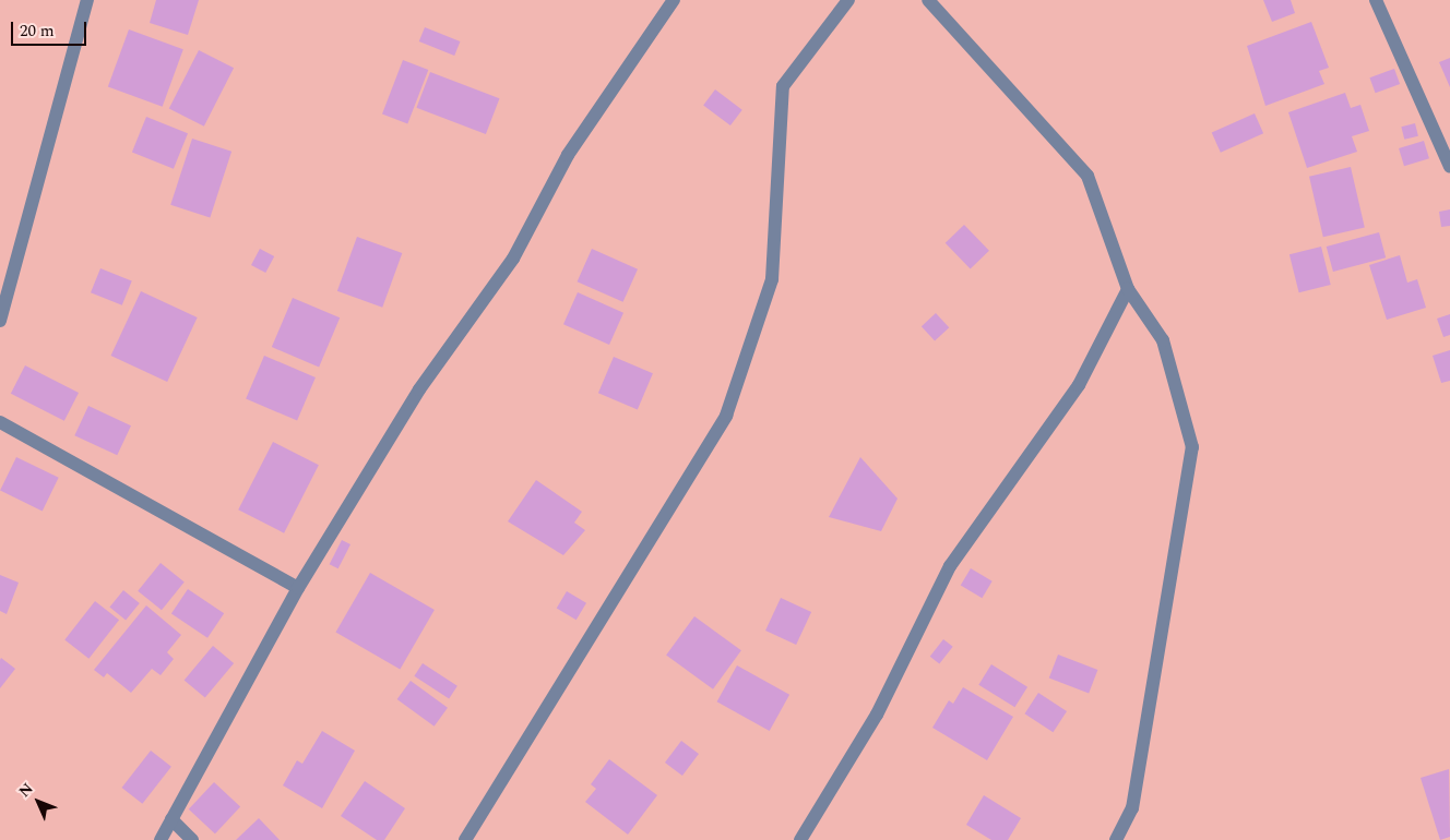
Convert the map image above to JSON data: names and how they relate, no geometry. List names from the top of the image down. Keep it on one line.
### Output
{"scale_bar":"20 m","north":"top left"}
